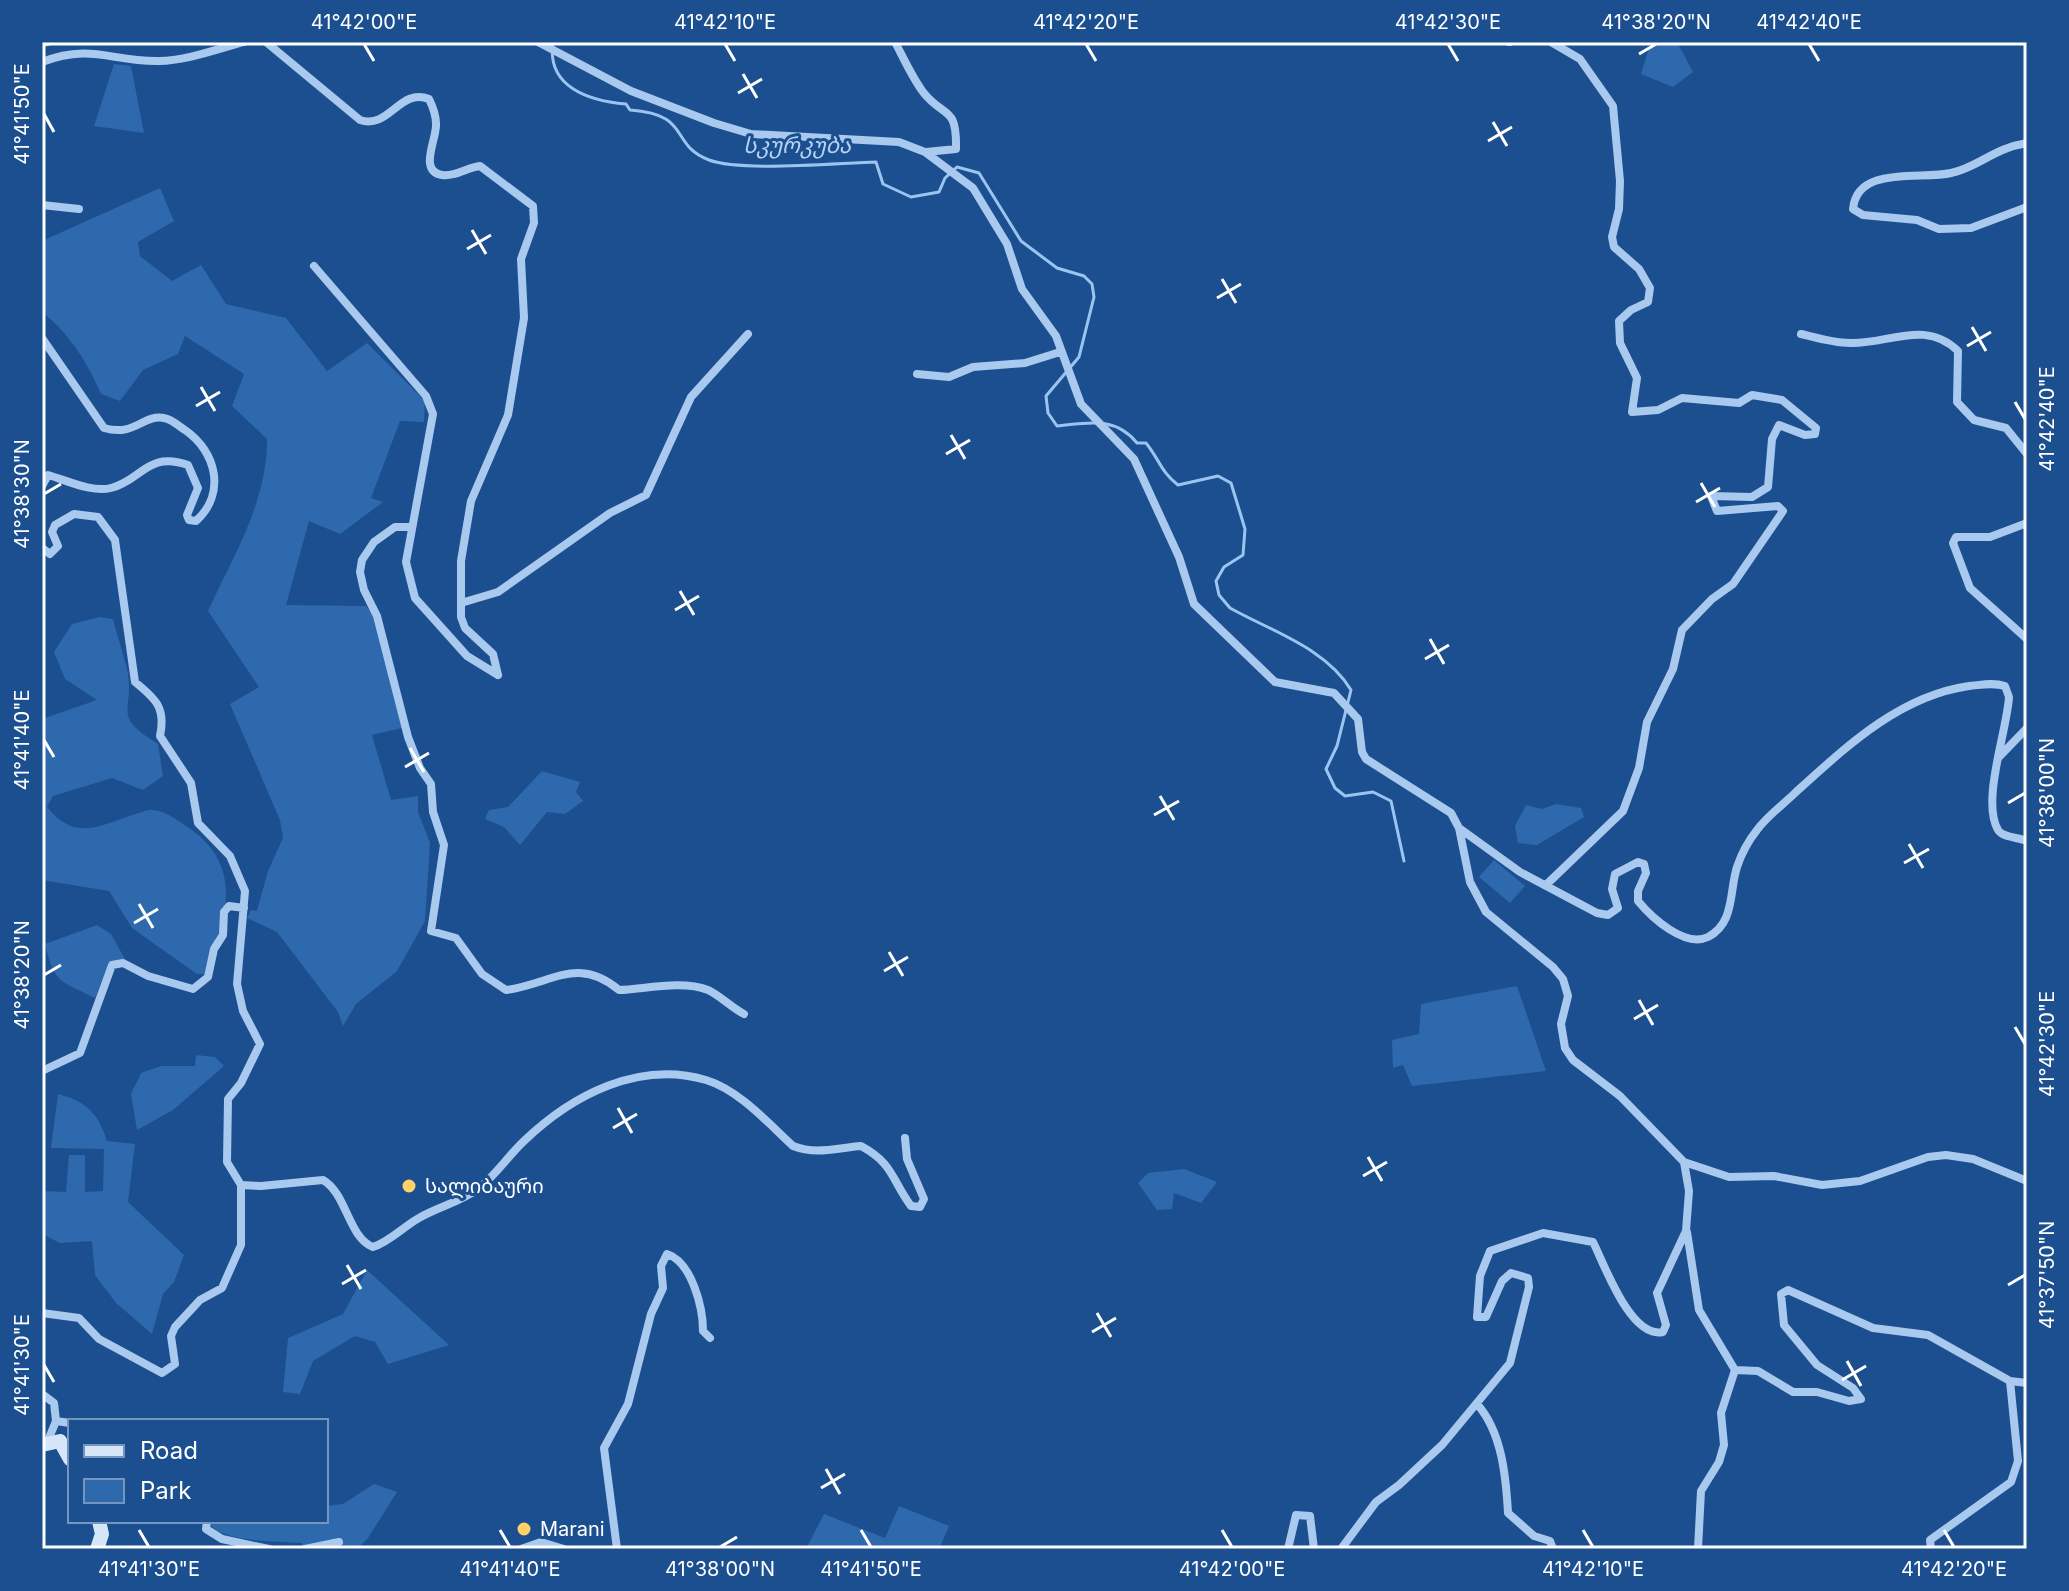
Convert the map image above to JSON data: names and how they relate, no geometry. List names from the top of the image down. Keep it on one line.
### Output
{"water":["სკურკუბა"],"places":["სალიბაური","Marani"],"legend":["Road","Park"],"coordinates":["41°42'00\"E","41°42'10\"E","41°42'20\"E","41°42'30\"E","41°38'20\"N","41°42'40\"E","41°41'50\"E","41°38'30\"N","41°41'40\"E","41°38'00\"N","41°37'50\"N","41°41'30\"E"]}
